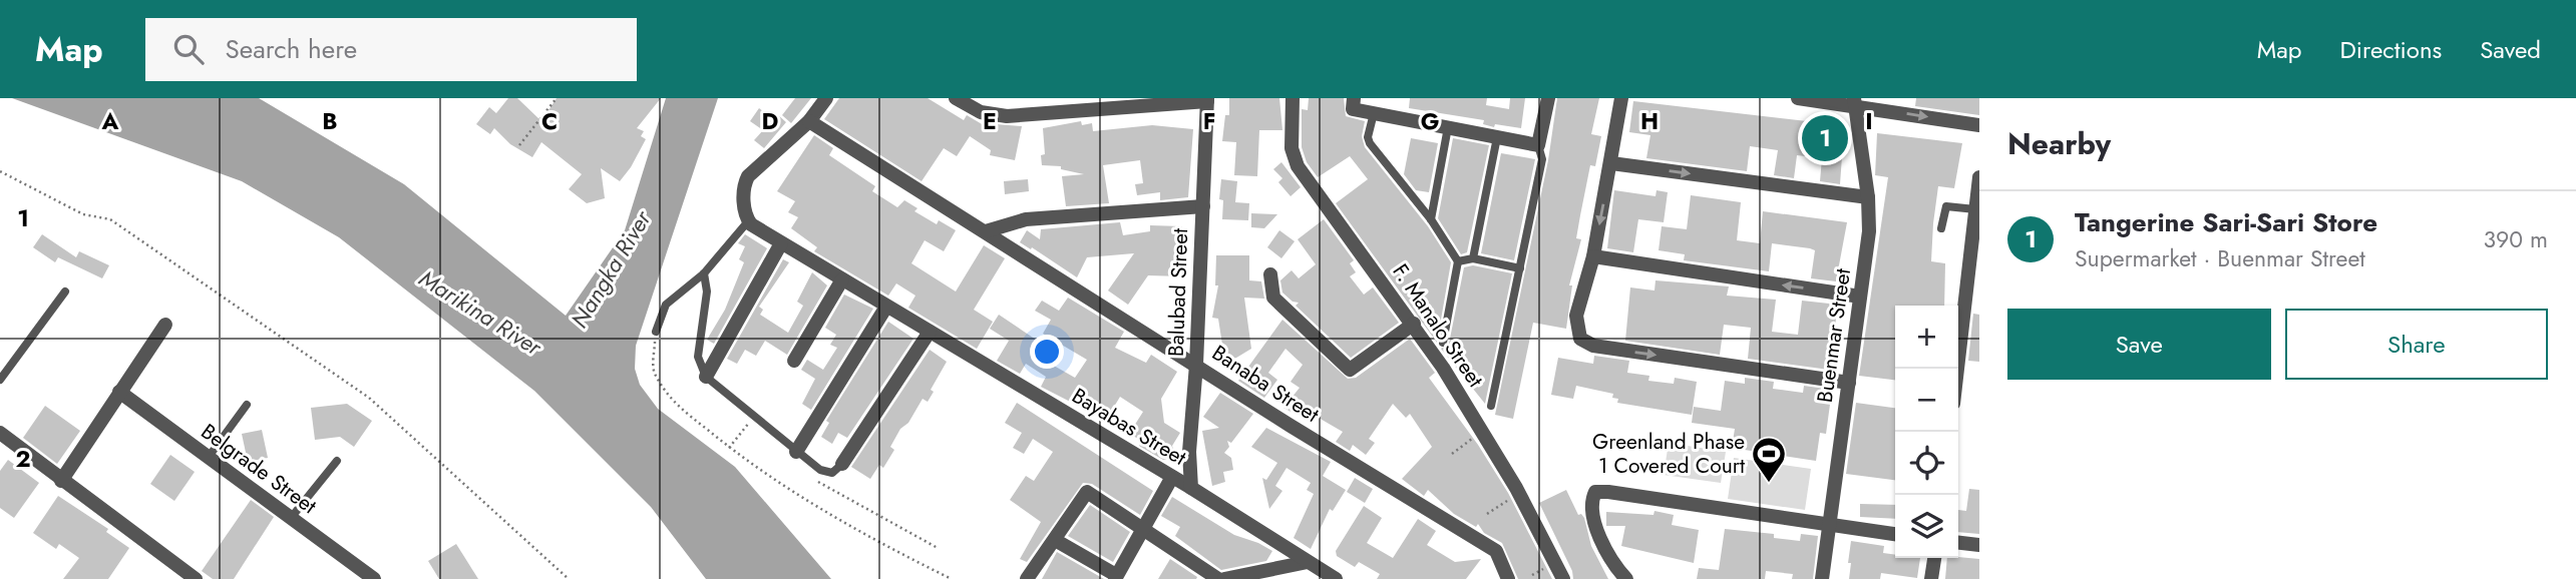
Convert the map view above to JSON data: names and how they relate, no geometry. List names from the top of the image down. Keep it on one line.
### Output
{"streets":{"street":["Balubad Street","F. Manalo Street","Buenmar Street","Banaba Street","Bayabas Street","Belgrade Street"]},"crossings":[["Balubad Street","Banaba Street"],["Balubad Street","Bayabas Street"]],"water":["Nangka River","Marikina River"],"places":{"sports":["Greenland Phase 1 Covered Court"]},"page":{"header":"Map","search":"Search here","nav":["Map","Directions","Saved"],"heading":"Nearby","pins":"1","list":[{"mark":"1","name":"Tangerine Sari-Sari Store","note":"Supermarket · Buenmar Street","value":"390 m"}],"buttons":["Save","Share"],"map_buttons":["+","−"]},"grid":{"columns":["A","B","C","D","E","F","G","H","I"],"rows":["1","2"]}}
